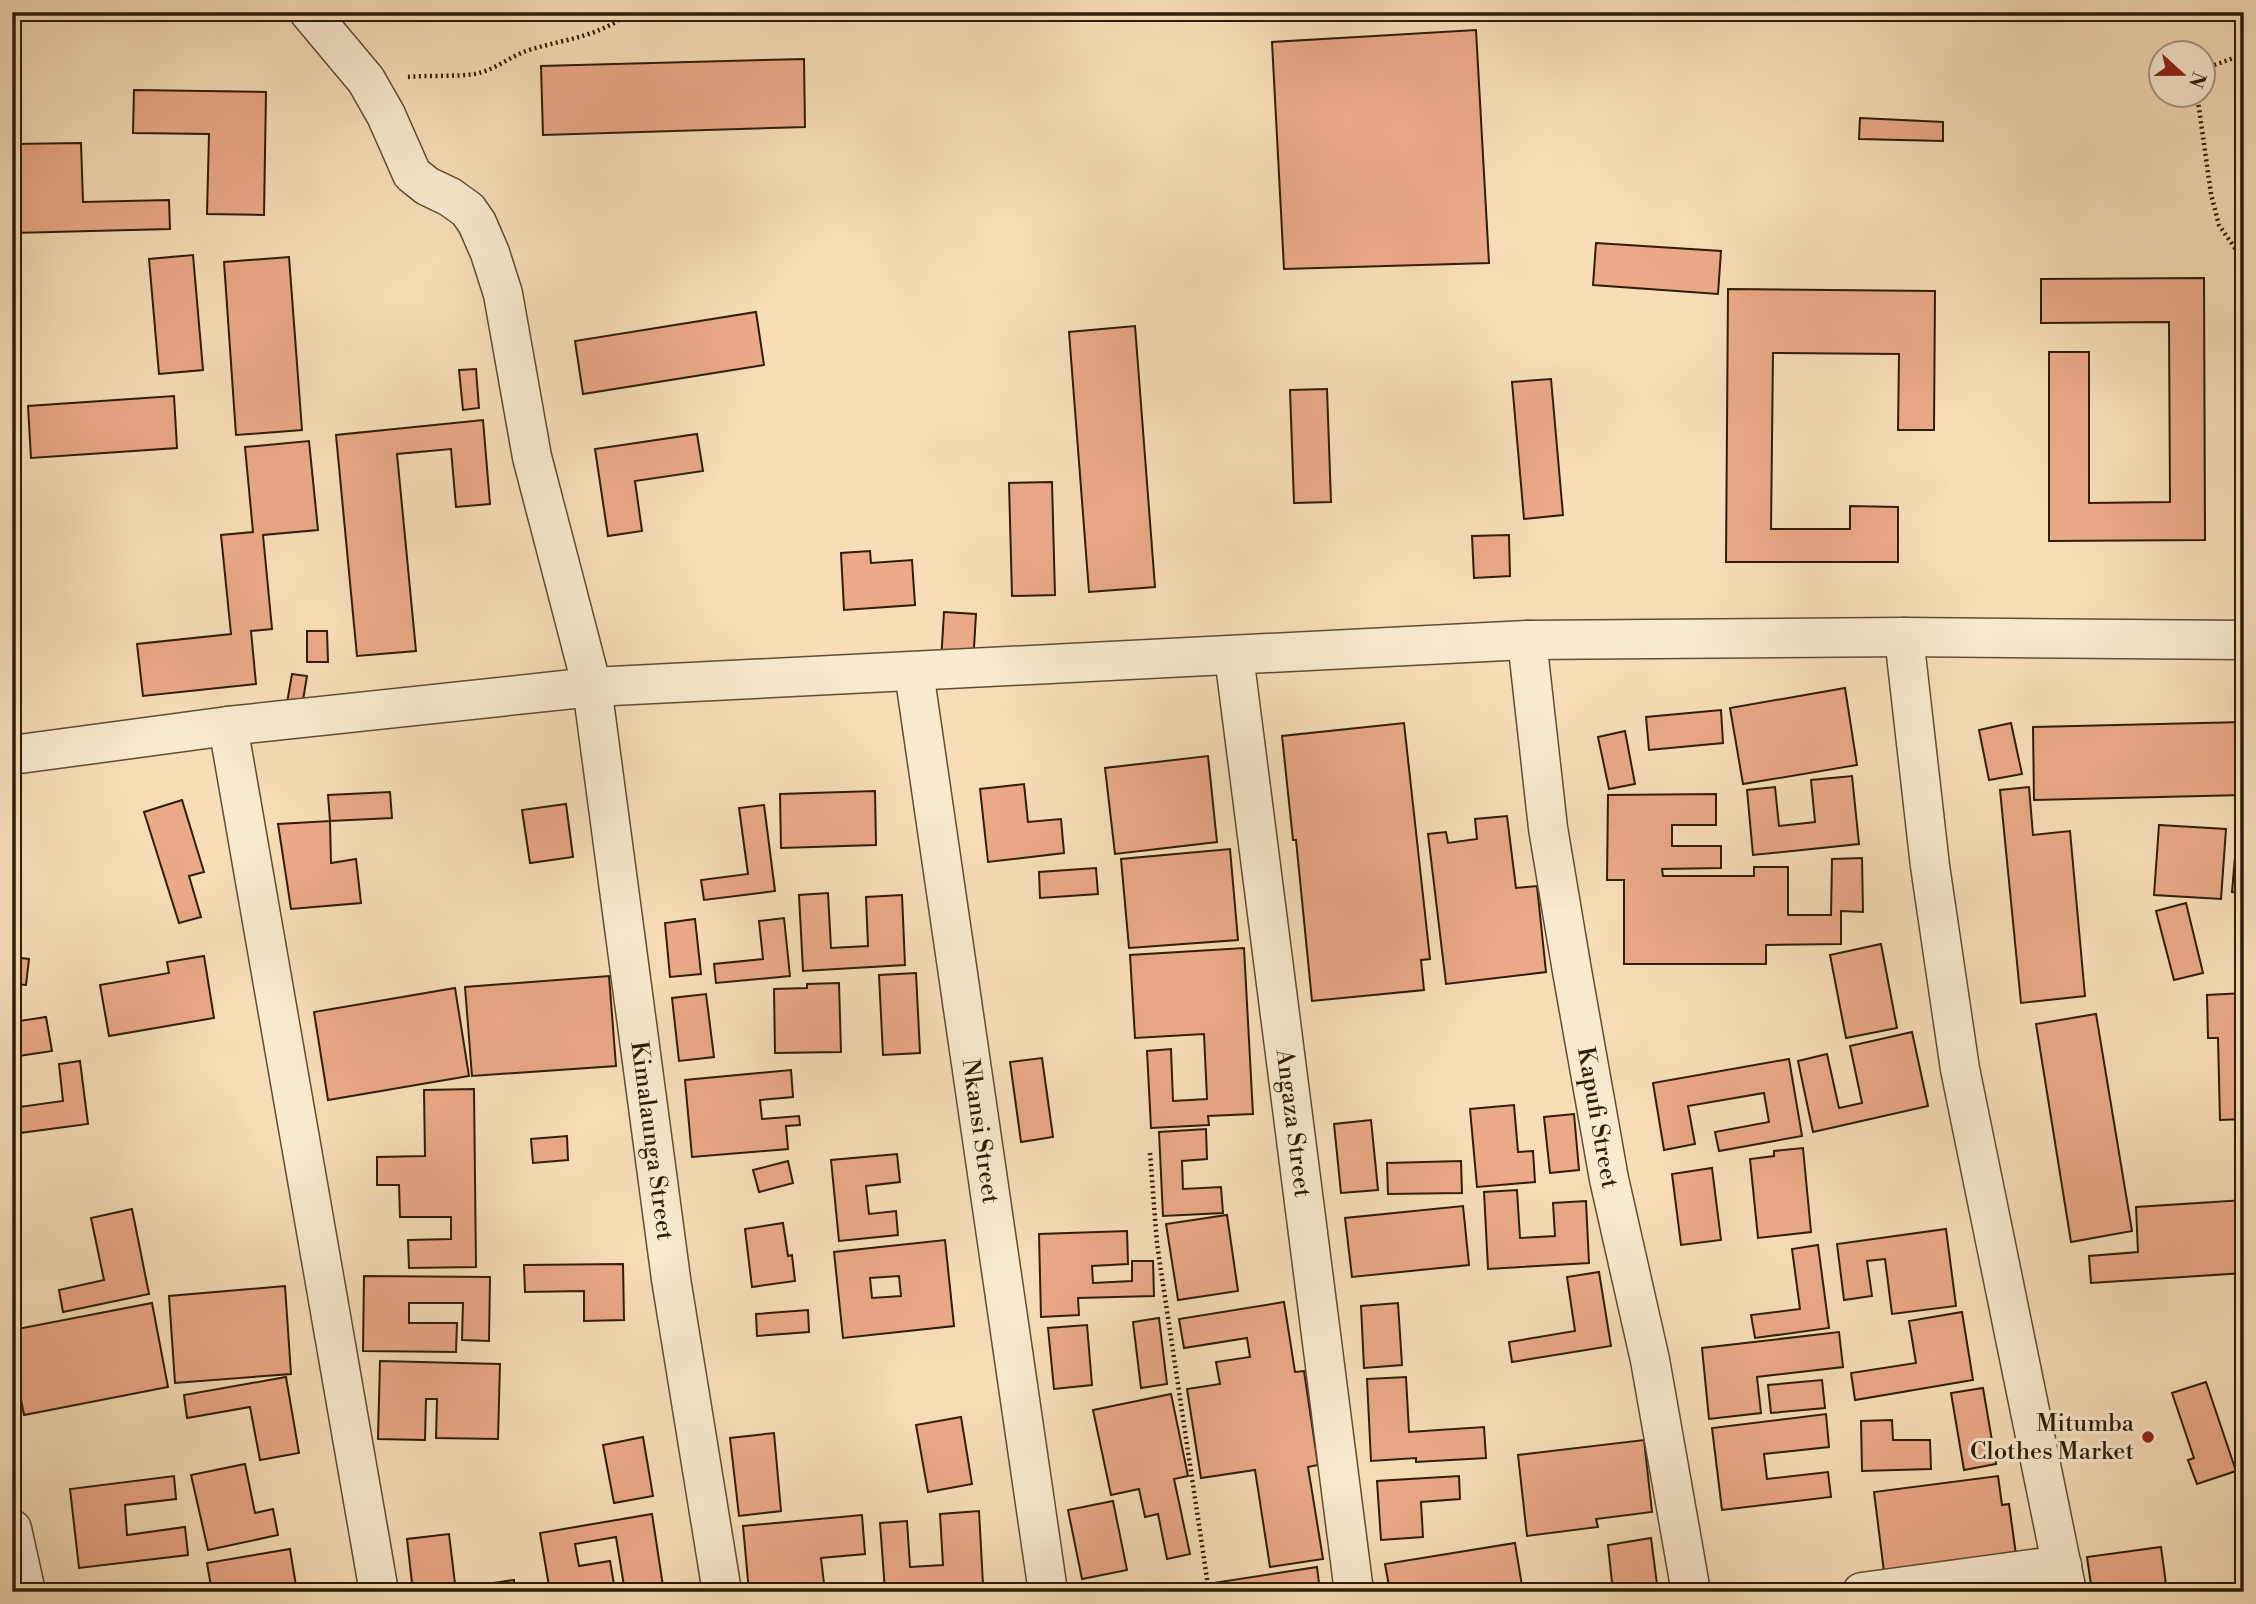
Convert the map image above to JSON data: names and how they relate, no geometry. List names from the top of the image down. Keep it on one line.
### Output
{"streets":{"street":["Kapufi Street","Angaza Street","Nkansi Street","Kimalaunga Street"]},"places":["Mitumba Clothes Market"],"north":"right"}
